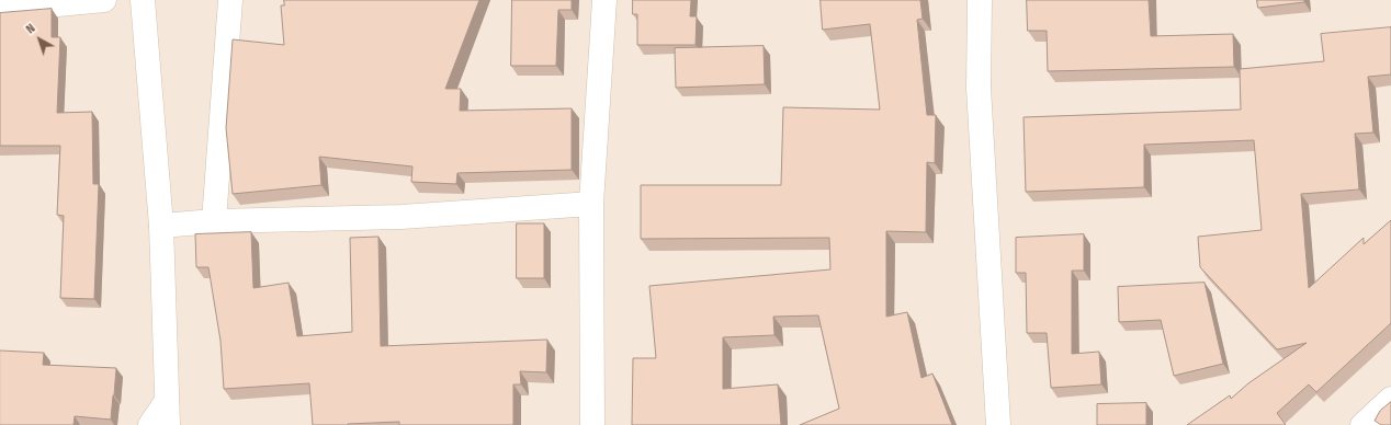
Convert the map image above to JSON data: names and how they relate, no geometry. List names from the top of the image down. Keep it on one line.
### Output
{"north":"top left"}
